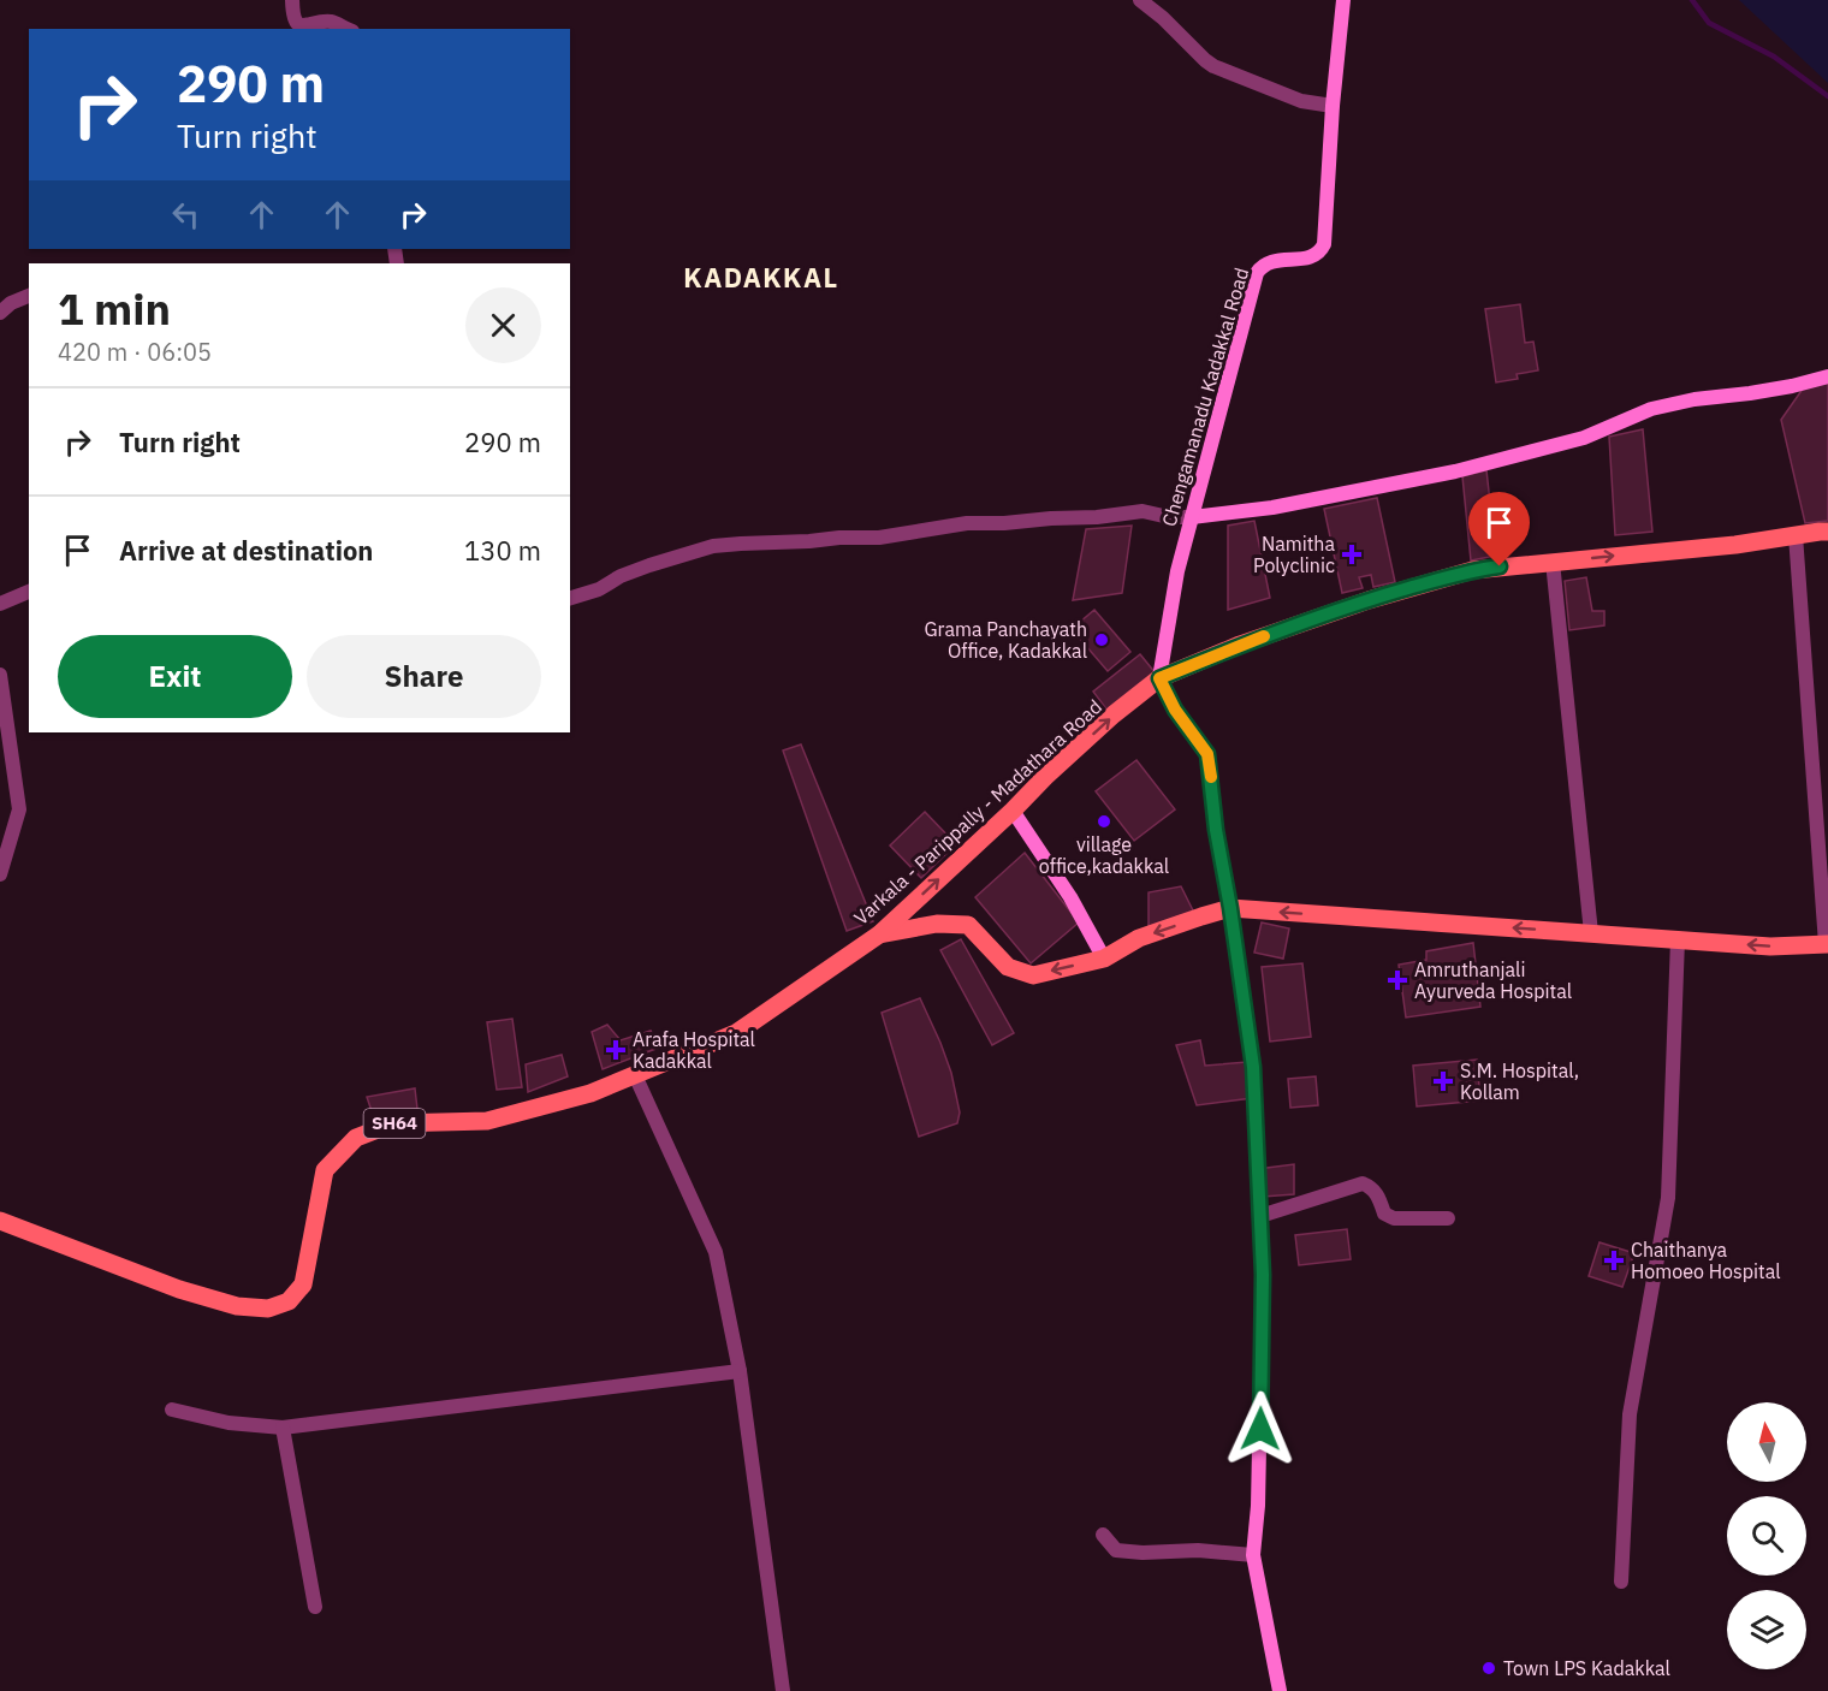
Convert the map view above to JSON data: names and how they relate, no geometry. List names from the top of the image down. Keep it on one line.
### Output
{"streets":{"main road":["Varkala - Parippally - Madathara Road","SH64"],"street":["Chengamanadu Kadakkal Road"]},"crossings":[["Chengamanadu Kadakkal Road","Varkala - Parippally - Madathara Road"]],"districts":["KADAKKAL"],"places":{"health":["Namitha Polyclinic","Amruthanjali Ayurveda Hospital","Arafa Hospital Kadakkal","S.M. Hospital, Kollam","Chaithanya Homoeo Hospital"],"other":["Grama Panchayath Office, Kadakkal","village office,kadakkal","Town LPS Kadakkal"]},"north":"top","page":{"turn":["290 m","Turn right"],"heading":["1 min","420 m · 06:05"],"list":[{"name":"Turn right","value":"290 m"},{"name":"Arrive at destination","value":"130 m"}],"buttons":["Exit","Share"]}}
